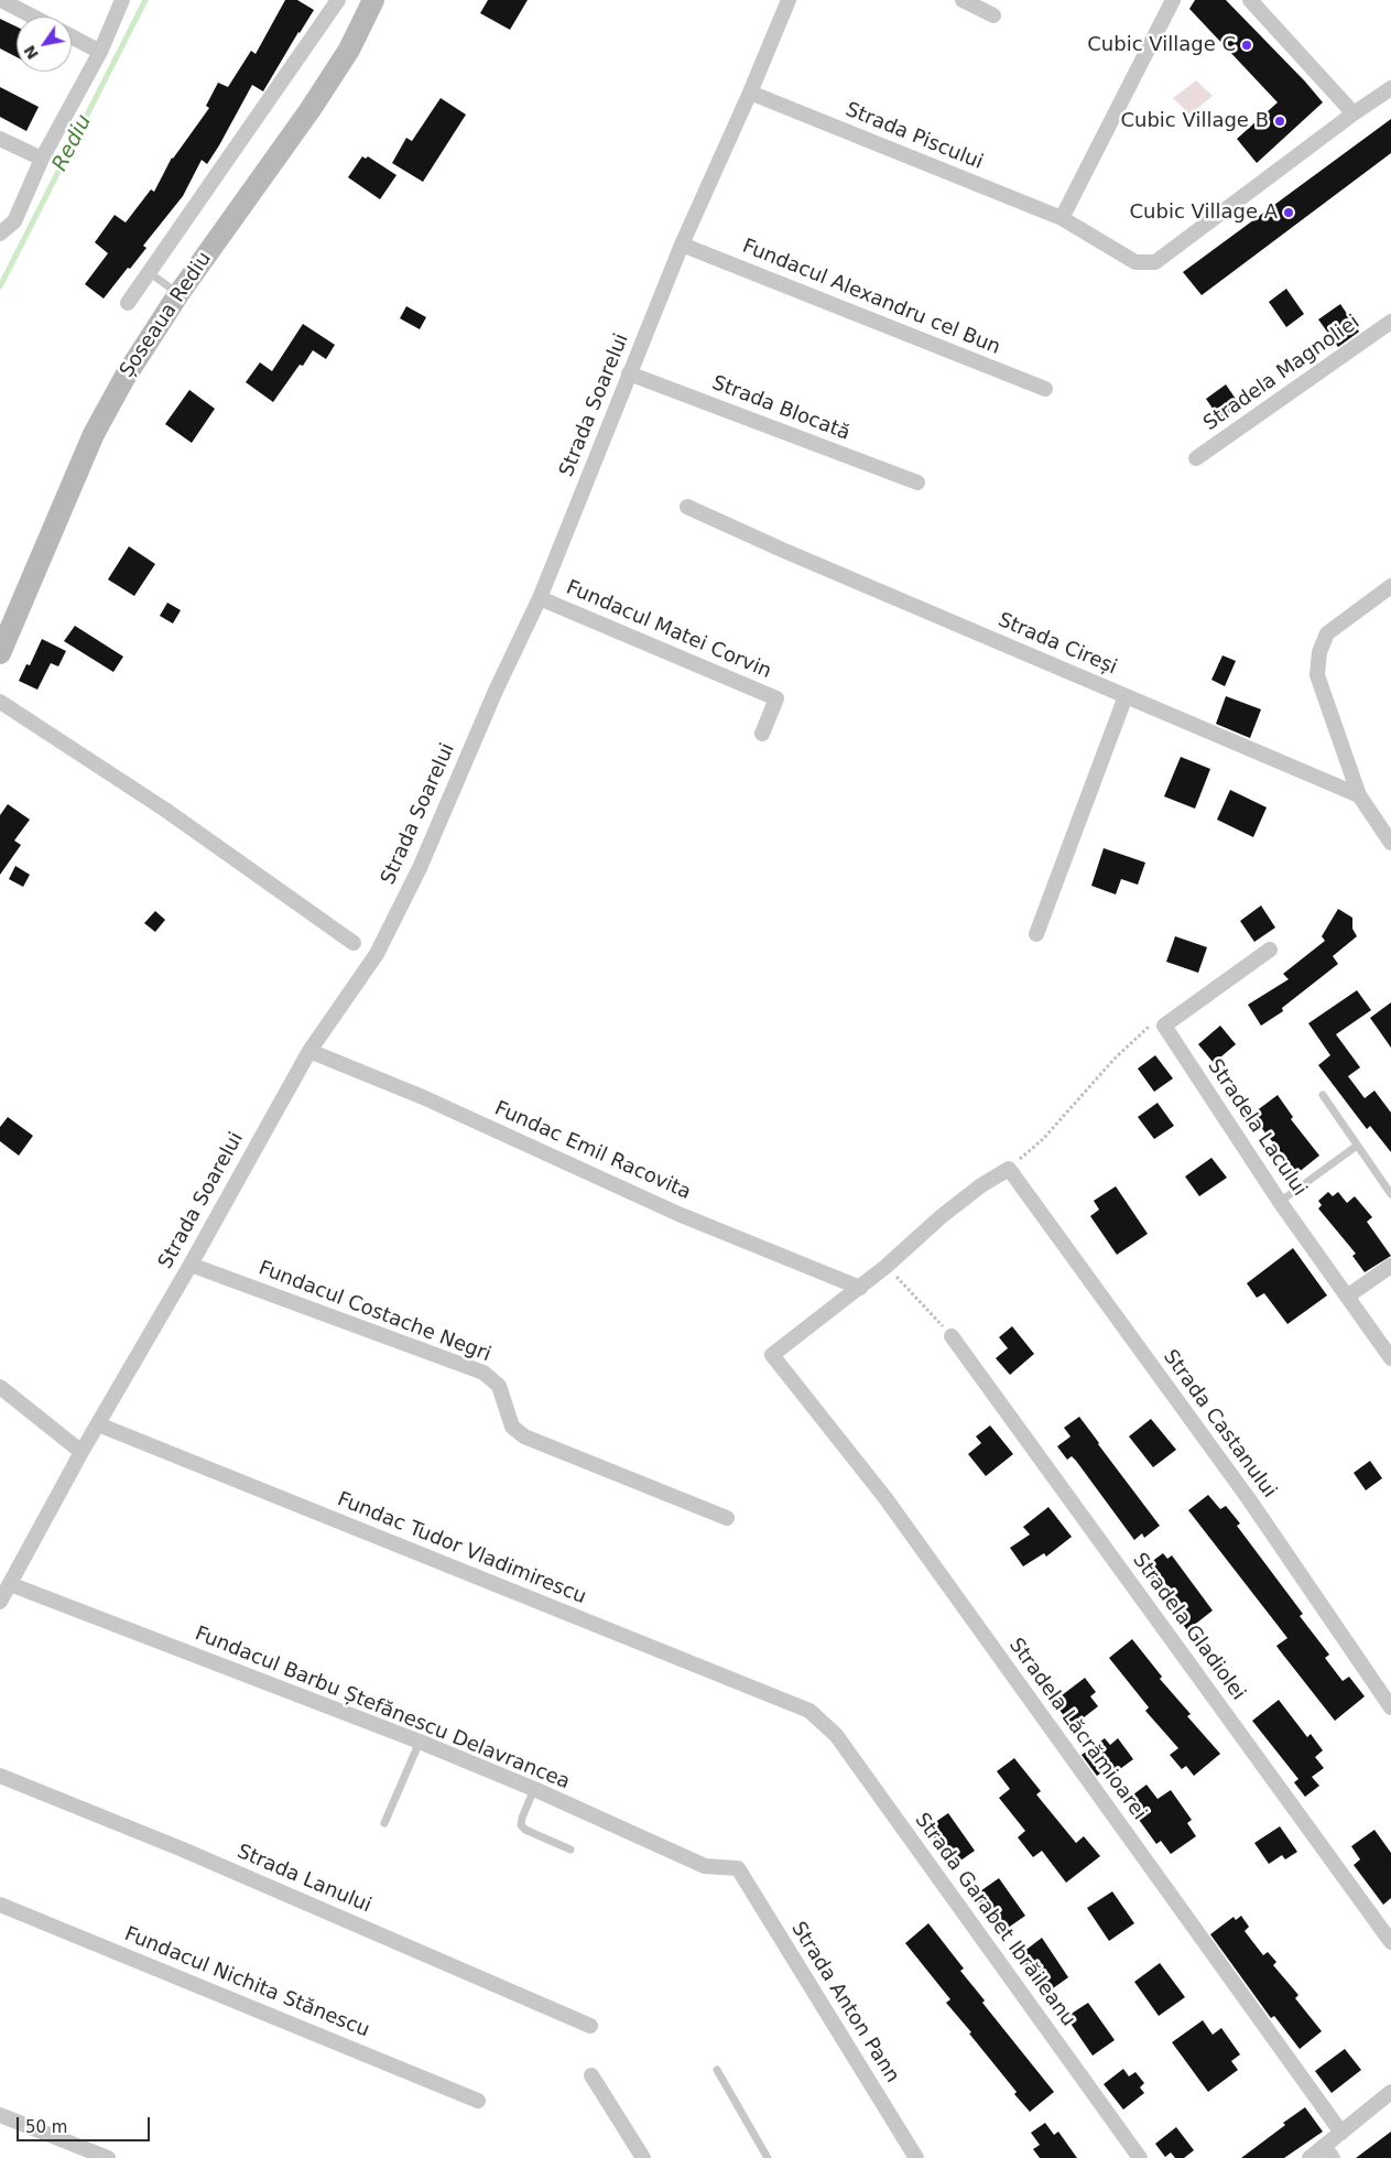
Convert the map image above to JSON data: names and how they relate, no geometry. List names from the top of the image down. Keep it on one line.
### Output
{"streets":{"main road":["Șoseaua Rediu"],"street":["Strada Piscului","Fundacul Alexandru cel Bun","Stradela Magnoliei","Strada Soarelui","Strada Blocată","Fundacul Matei Corvin","Strada Cireși","Stradela Lacului","Fundac Emil Racovita","Fundacul Costache Negri","Strada Castanului","Fundac Tudor Vladimirescu","Stradela Gladiolei","Fundacul Barbu Ștefănescu Delavrancea","Stradela Lăcrămioarei","Strada Lanului","Strada Garabet Ibrăileanu","Fundacul Nichita Stănescu","Strada Anton Pann"]},"crossings":[["Strada Piscului","Strada Soarelui"],["Fundacul Alexandru cel Bun","Strada Soarelui"],["Strada Soarelui","Strada Blocată"],["Strada Soarelui","Fundacul Matei Corvin"],["Strada Soarelui","Fundac Emil Racovita"],["Strada Soarelui","Fundacul Costache Negri"],["Strada Soarelui","Fundac Tudor Vladimirescu"],["Strada Soarelui","Fundacul Barbu Ștefănescu Delavrancea"],["Fundac Emil Racovita","Stradela Lăcrămioarei"],["Fundac Tudor Vladimirescu","Strada Garabet Ibrăileanu"],["Fundacul Barbu Ștefănescu Delavrancea","Strada Anton Pann"]],"water":["Rediu"],"places":["Cubic Village C","Cubic Village B","Cubic Village A"],"scale_bar":"50 m","north":"bottom left"}
